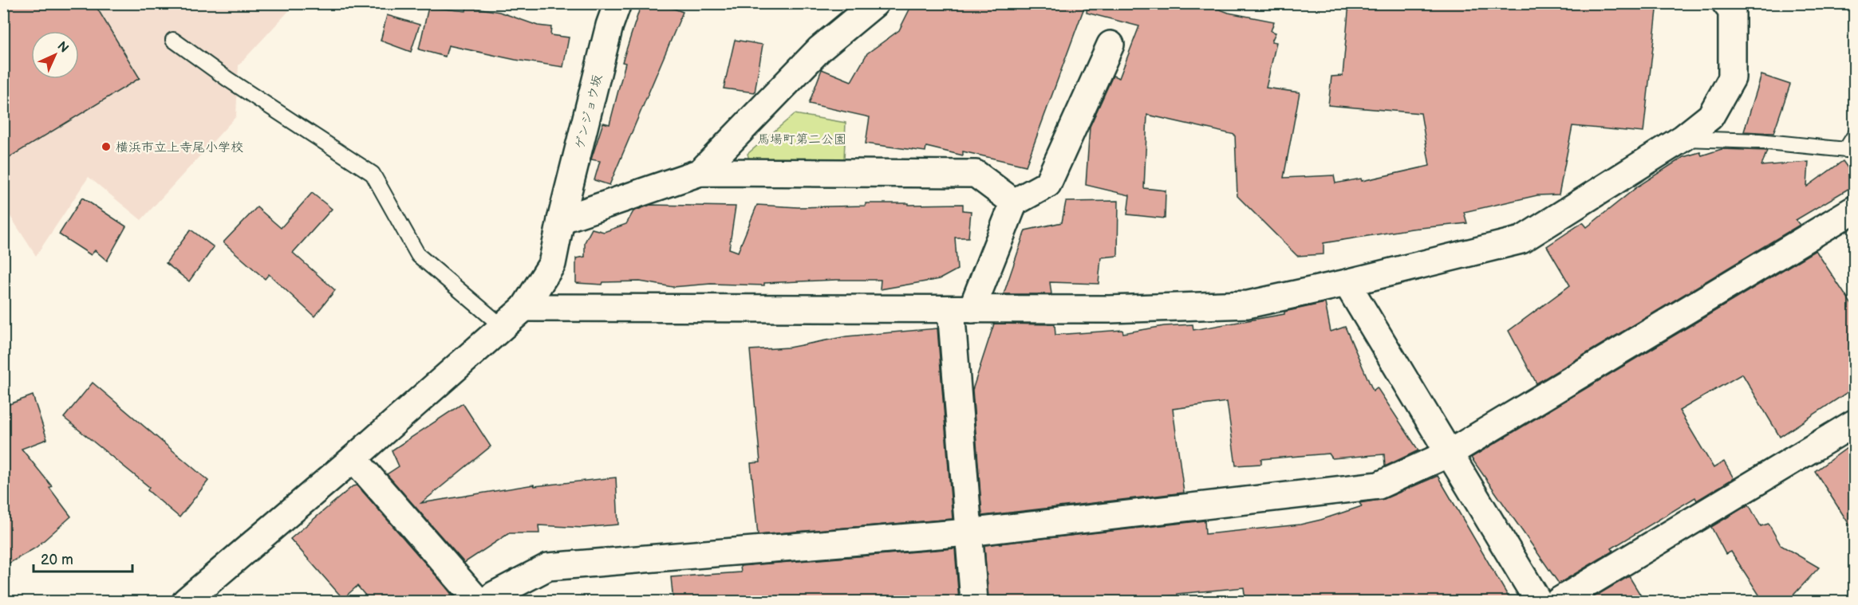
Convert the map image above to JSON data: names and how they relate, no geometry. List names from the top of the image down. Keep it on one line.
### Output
{"streets":{"street":["ゲンジョウ坂"]},"parks":["馬場町第二公園"],"places":["横浜市立上寺尾小学校"],"scale_bar":"20 m","north":"top right"}
